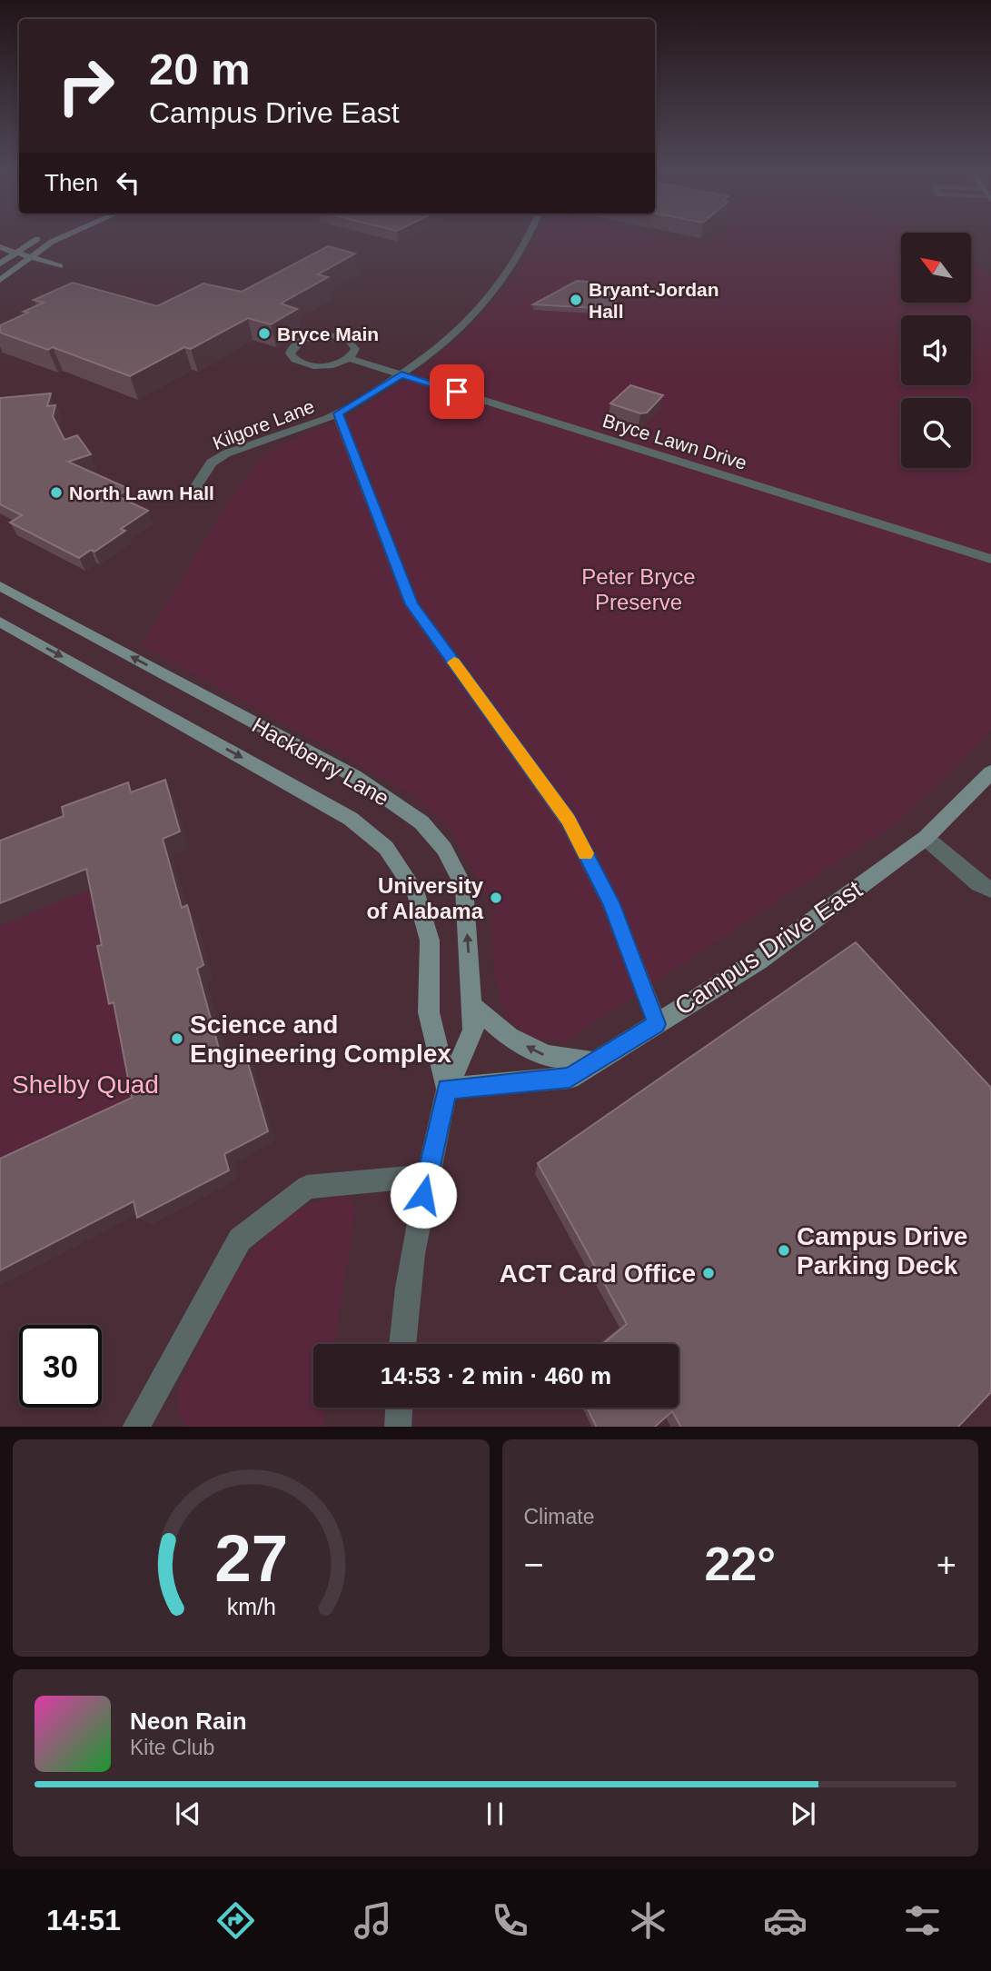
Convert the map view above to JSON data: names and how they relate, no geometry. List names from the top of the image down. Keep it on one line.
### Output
{"streets":{"street":["Kilgore Lane","Bryce Lawn Drive","Hackberry Lane","Campus Drive East"]},"crossings":[["Kilgore Lane","Bryce Lawn Drive"],["Hackberry Lane","Campus Drive East"]],"parks":["Peter Bryce Preserve","Shelby Quad"],"places":["Bryant-Jordan Hall","Bryce Main","North Lawn Hall","University of Alabama","Science and Engineering Complex","Campus Drive Parking Deck","ACT Card Office"],"north":"top left","page":{"turn":["20 m","Campus Drive East"],"then":"Then","limit":"30","trip":"14:53 · 2 min · 460 m","tile":"Climate","heat":["−","22°","+"],"song":["Neon Rain","Kite Club"],"tabs":"14:51","gauge":["27","km/h"]}}
